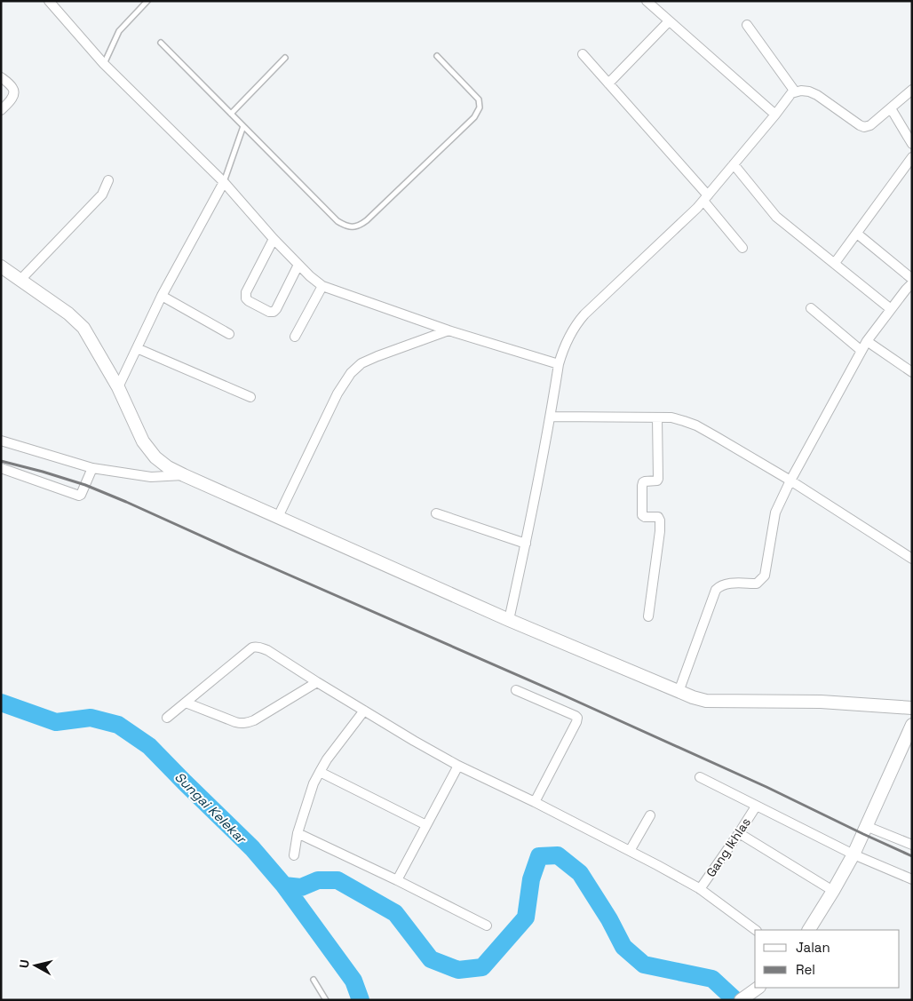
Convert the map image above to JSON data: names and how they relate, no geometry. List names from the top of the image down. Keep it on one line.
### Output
{"streets":{"street":["Gang Ikhlas"]},"water":["Sungai Kelekar"],"legend":["Jalan","Rel"],"north":"left"}
